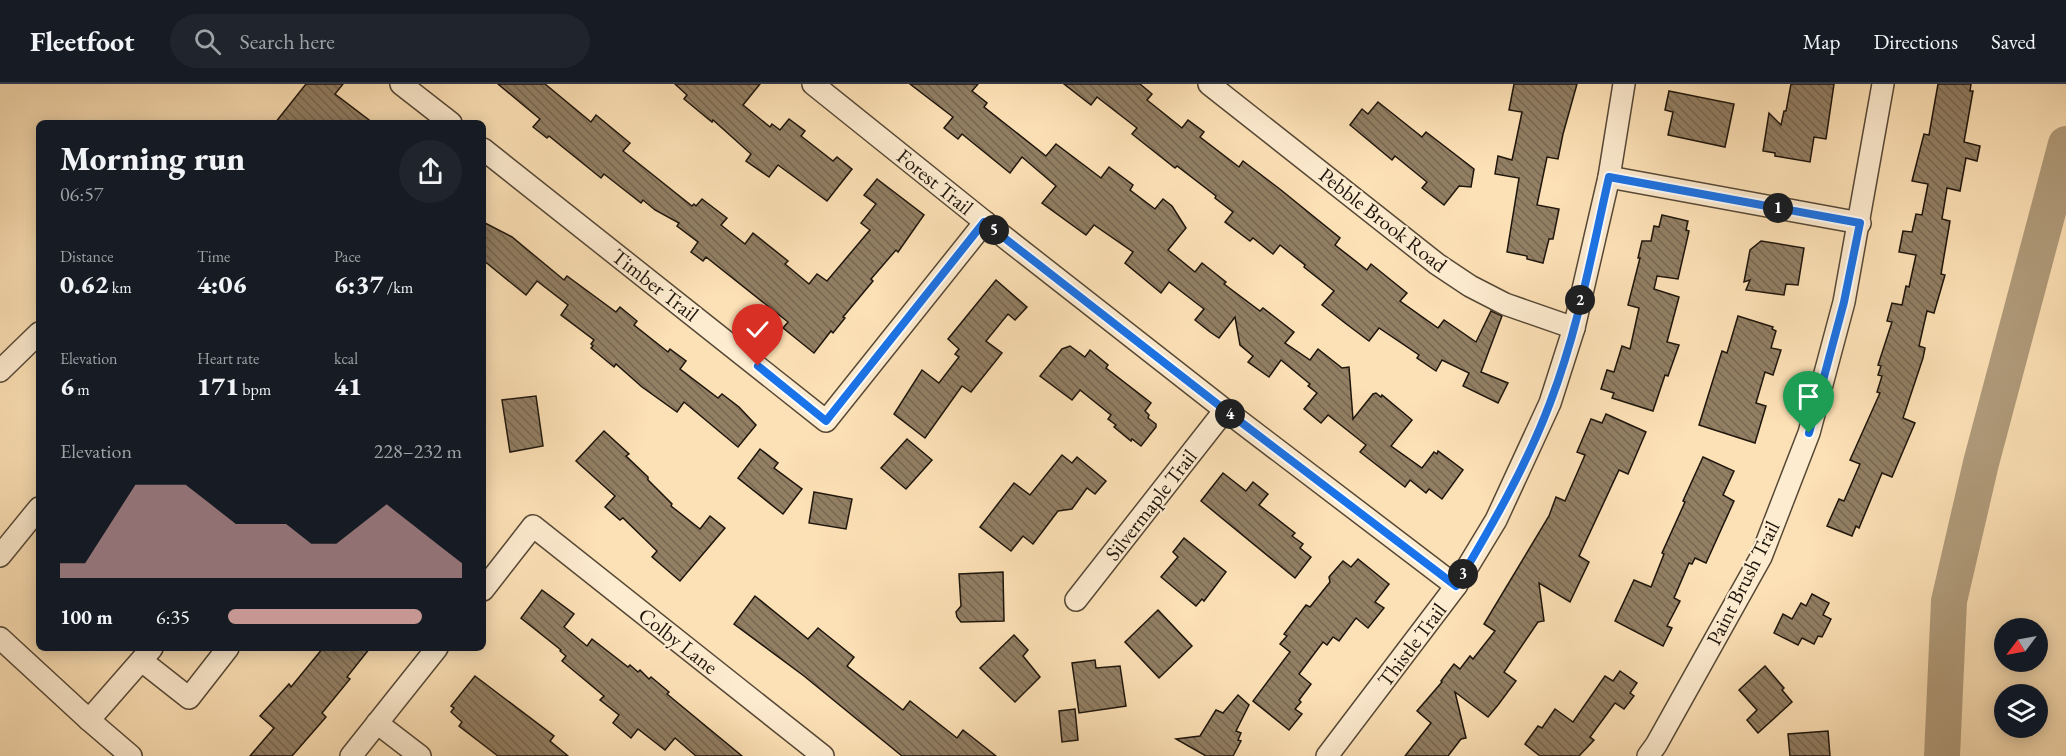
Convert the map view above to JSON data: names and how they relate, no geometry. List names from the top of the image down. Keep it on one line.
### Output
{"streets":{"street":["Forest Trail","Pebble Brook Road","Timber Trail","Silvermaple Trail","Paint Brush Trail","Colby Lane","Thistle Trail"]},"crossings":[["Forest Trail","Timber Trail"],["Forest Trail","Silvermaple Trail"],["Forest Trail","Thistle Trail"],["Pebble Brook Road","Thistle Trail"]],"north":"bottom left","page":{"header":"Fleetfoot","search":"Search here","nav":["Map","Directions","Saved"],"heading":["Morning run","06:57"],"pins":["1","5","2","4","3"],"stats":[["Distance","0.62 km"],["Time","4:06"],["Pace","6:37 /km"],["Elevation","6 m"],["Heart rate","171 bpm"],["kcal","41"]],"chart":["Elevation","228–232 m"],"list":[{"name":"100 m","note":"6:35"}]}}
